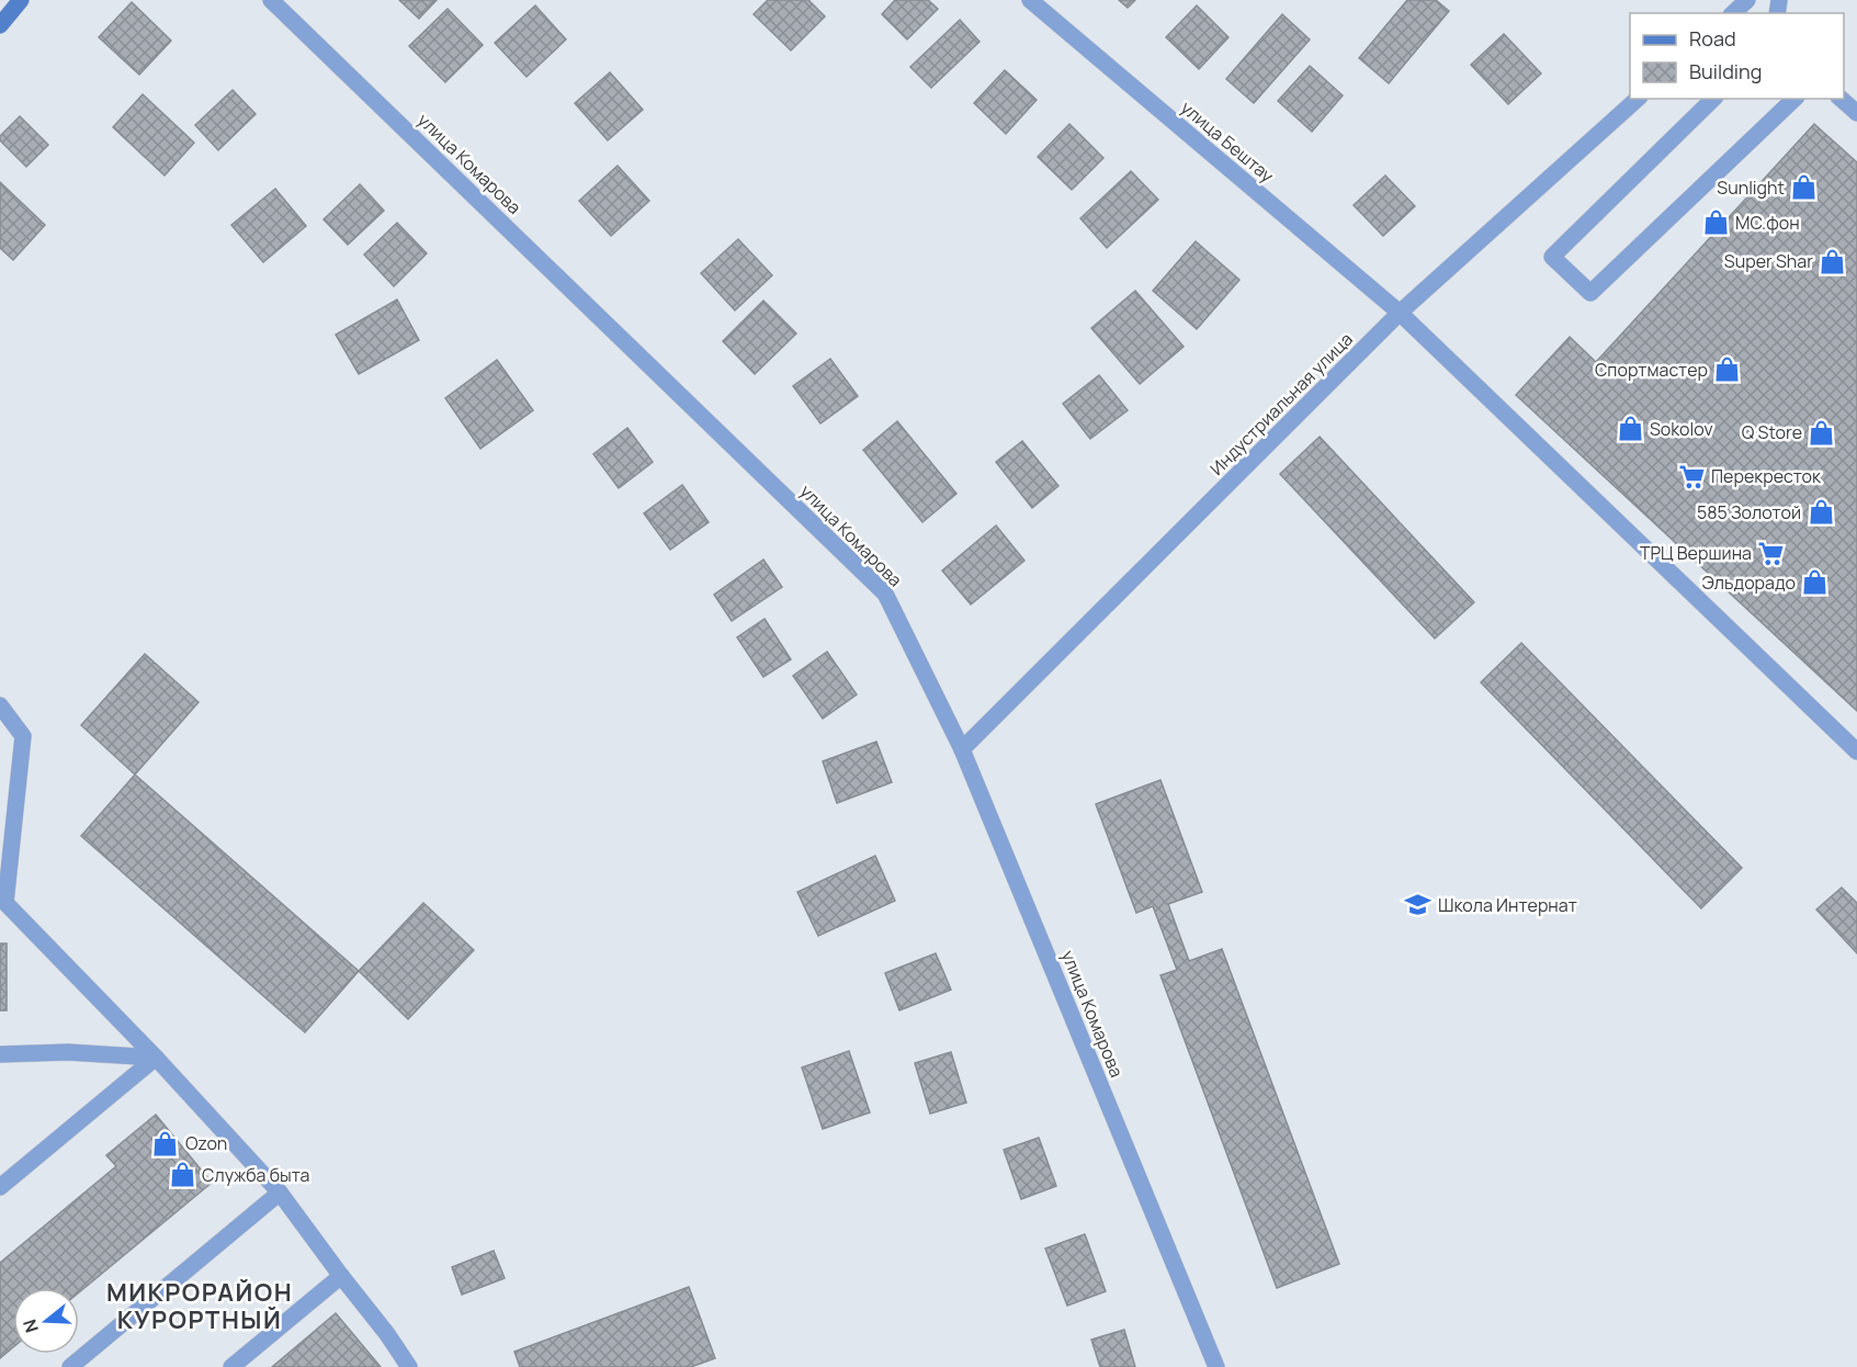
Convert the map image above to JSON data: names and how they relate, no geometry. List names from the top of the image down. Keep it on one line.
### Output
{"streets":{"street":["улица Бештау","улица Комарова","Индустриальная улица"]},"crossings":[["улица Бештау","Индустриальная улица"],["улица Комарова","Индустриальная улица"]],"districts":["МИКРОРАЙОН КУРОРТНЫЙ"],"places":{"shop":["Sunlight","МС.фон","Super Shar","Спортмастер","Sokolov","Q Store","585 Золотой","Эльдорадо","Ozon","Служба быта"],"supermarket":["Перекресток","ТРЦ Вершина"],"school or university":["Школа Интернат"]},"legend":["Road","Building"],"north":"left"}
